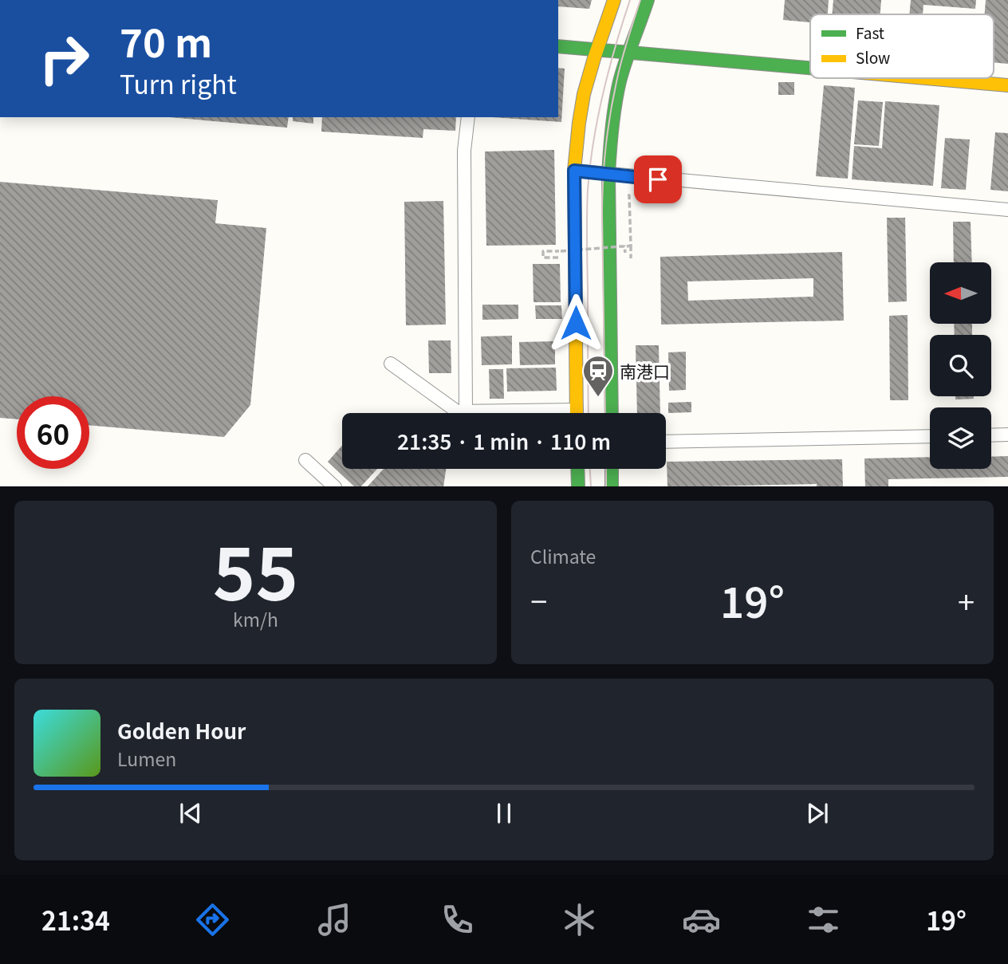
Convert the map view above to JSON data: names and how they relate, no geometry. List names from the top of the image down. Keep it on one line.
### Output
{"places":{"station":["南港口"]},"legend":["Fast","Slow"],"north":"left","page":{"turn":["70 m","Turn right"],"limit":"60","trip":"21:35 · 1 min · 110 m","tile":[["55","km/h"],"Climate"],"heat":["−","19°","+"],"song":["Golden Hour","Lumen"],"tabs":["21:34","19°"]}}
